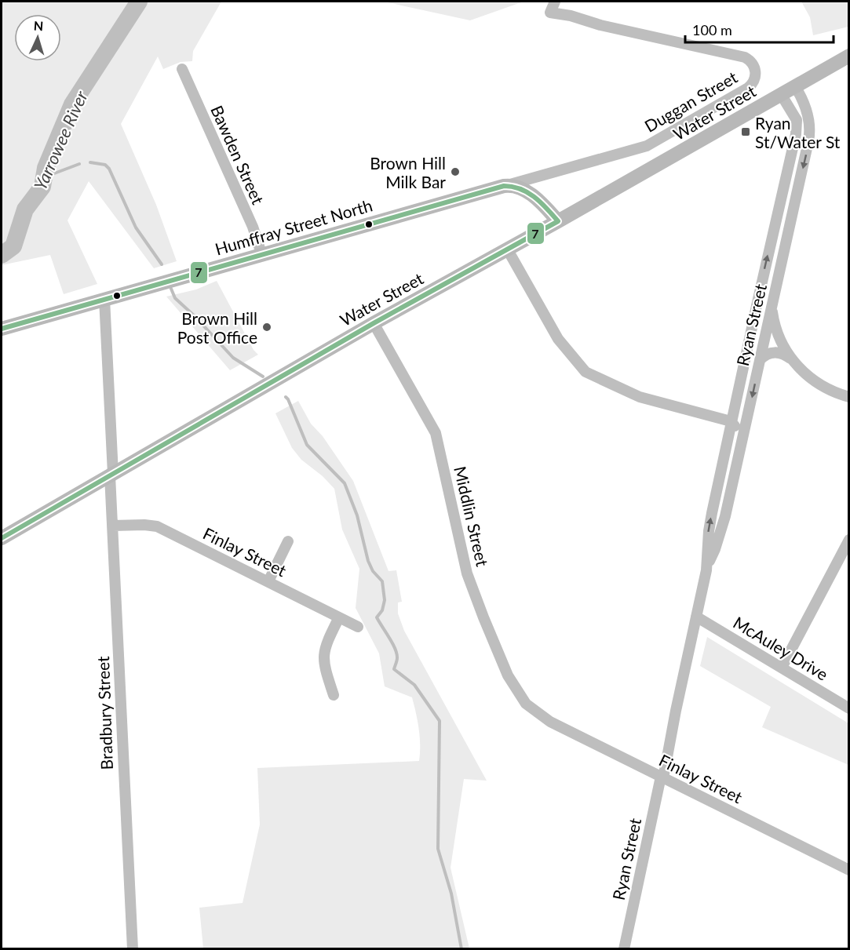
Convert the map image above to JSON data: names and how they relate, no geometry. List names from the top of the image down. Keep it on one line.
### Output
{"streets":{"main road":["Water Street","Humffray Street North"],"street":["Duggan Street","Bawden Street","Ryan Street","Middlin Street","Finlay Street","McAuley Drive","Bradbury Street"]},"crossings":[["Duggan Street","Humffray Street North"],["Water Street","Ryan Street"],["Water Street","Middlin Street"],["Water Street","Bradbury Street"],["Bawden Street","Humffray Street North"],["Humffray Street North","Bradbury Street"],["Ryan Street","Finlay Street"],["Ryan Street","McAuley Drive"],["Middlin Street","Finlay Street"],["Finlay Street","Bradbury Street"]],"water":["Yarrowee River"],"places":{"transit":["Ryan St/Water St"],"other":["Brown Hill Milk Bar","Brown Hill Post Office"]},"lines":["transit line 7"],"scale_bar":"100 m","north":"top"}
